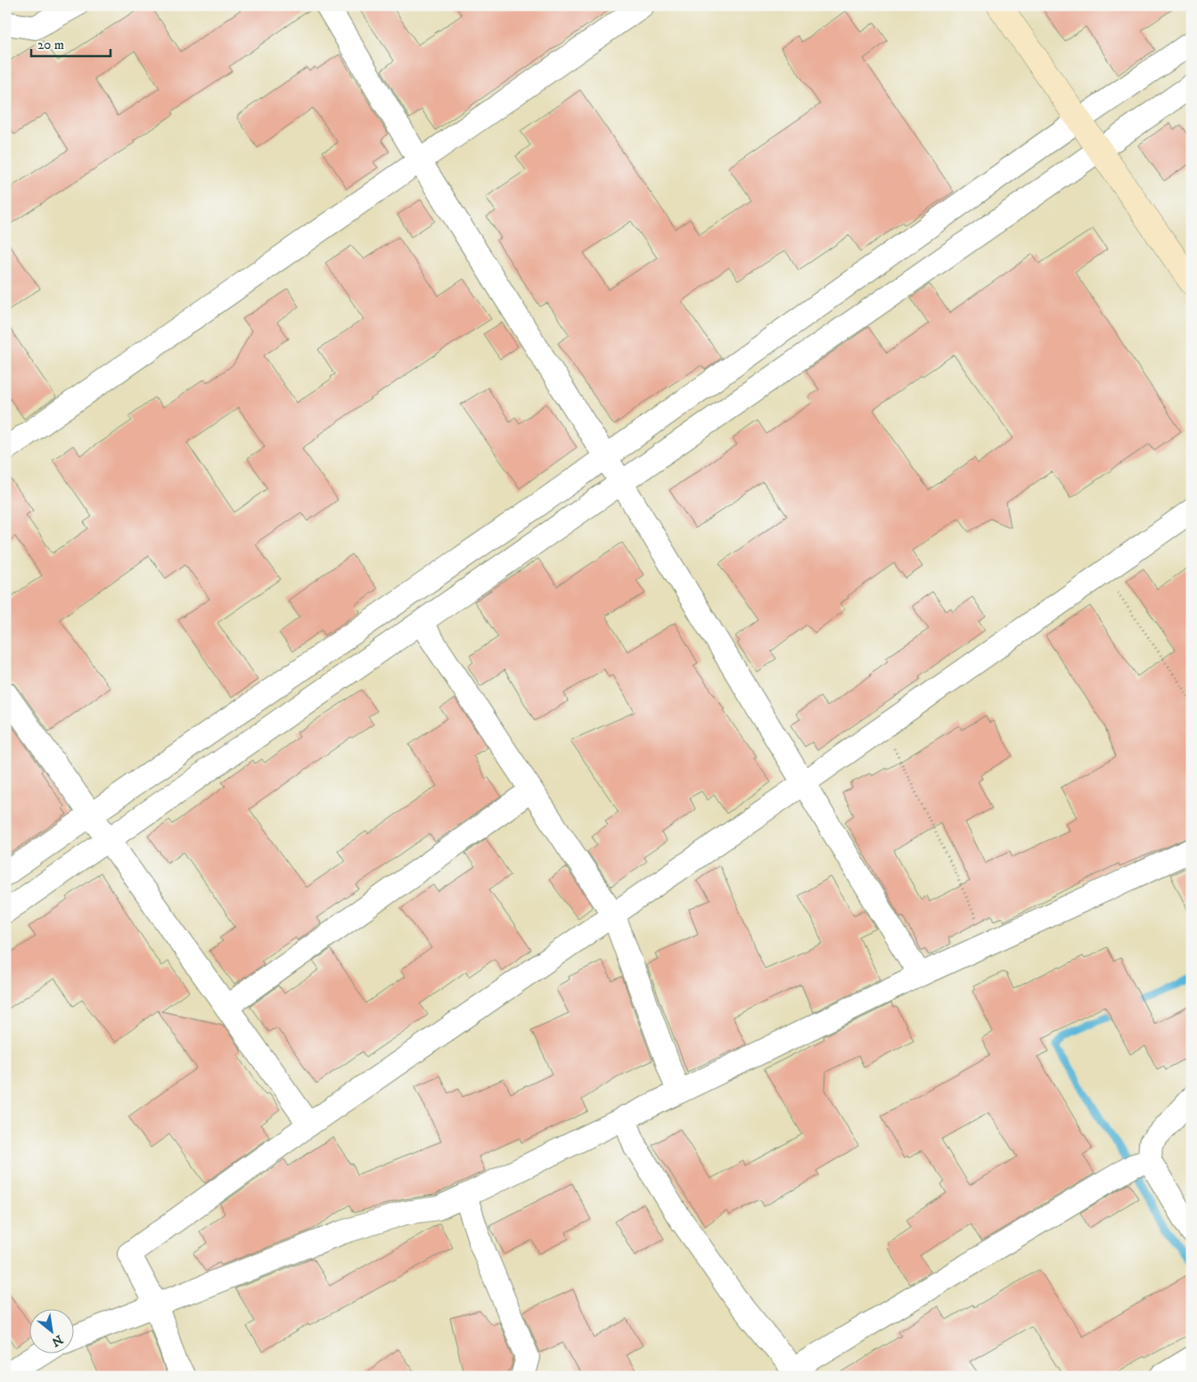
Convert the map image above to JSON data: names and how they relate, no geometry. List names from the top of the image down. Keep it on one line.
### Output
{"scale_bar":"20 m","north":"bottom right"}
